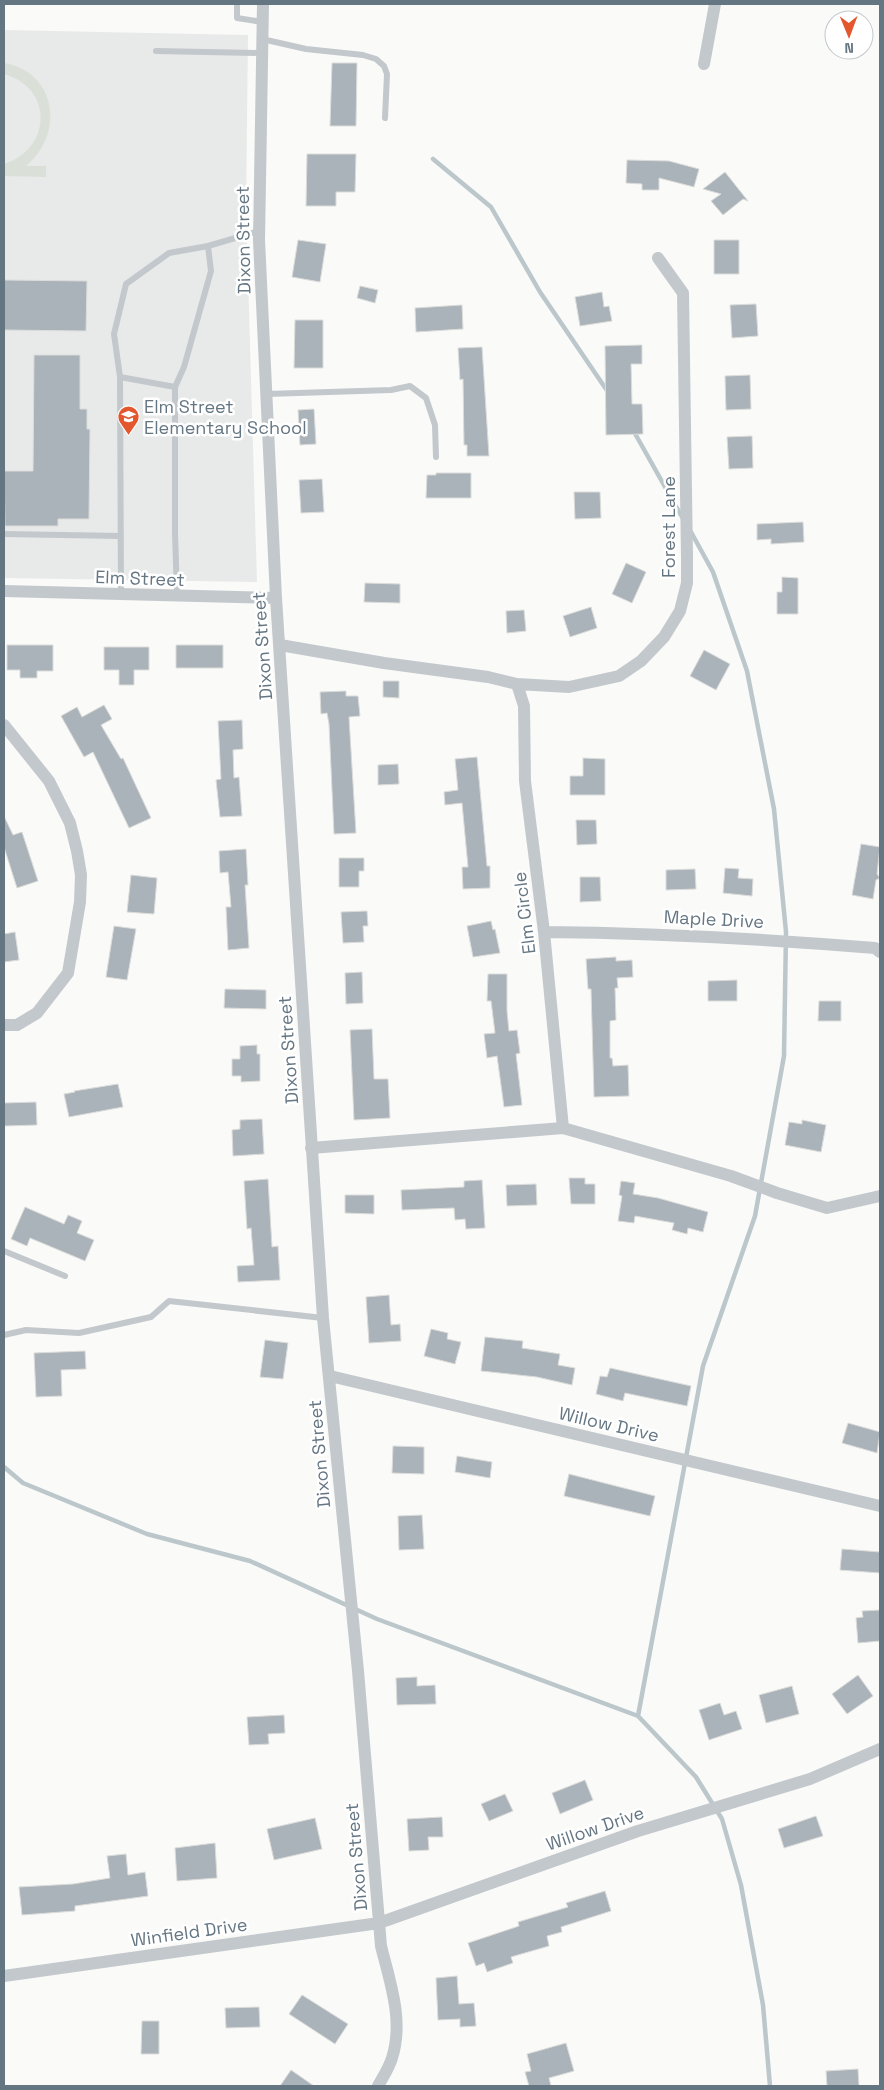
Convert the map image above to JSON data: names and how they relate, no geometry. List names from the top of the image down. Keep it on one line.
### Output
{"streets":{"street":["Dixon Street","Forest Lane","Elm Street","Elm Circle","Maple Drive","Willow Drive","Winfield Drive"]},"crossings":[["Dixon Street","Elm Street"],["Dixon Street","Willow Drive"],["Dixon Street","Winfield Drive"],["Forest Lane","Elm Circle"],["Elm Circle","Maple Drive"],["Willow Drive","Winfield Drive"]],"places":{"school or university":["Elm Street Elementary School"]},"north":"bottom"}
